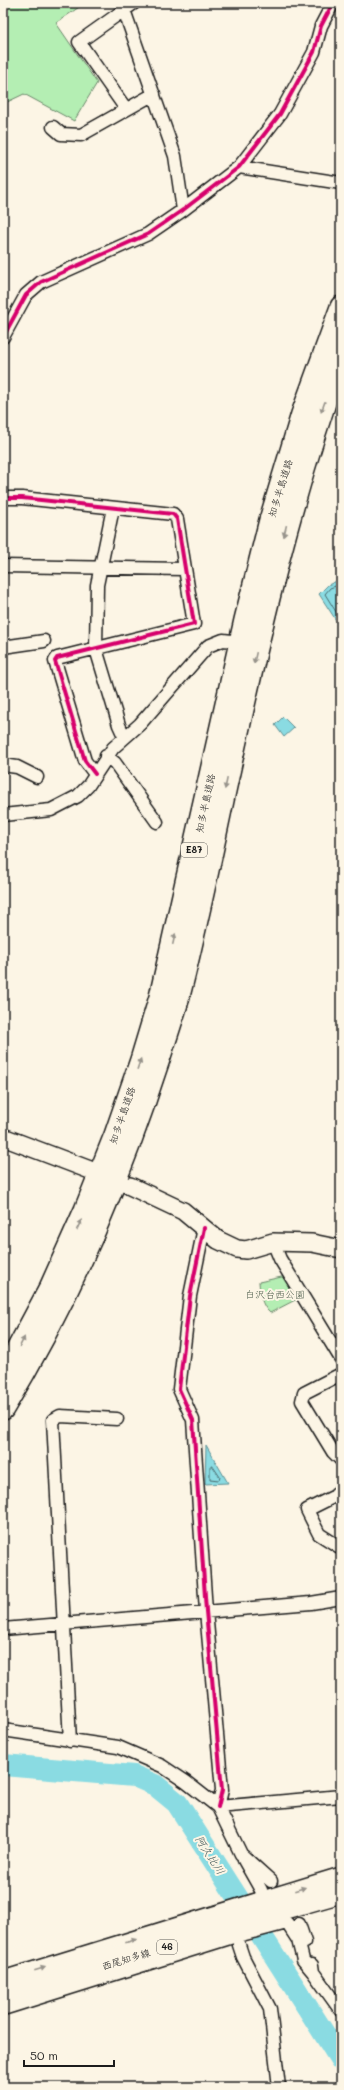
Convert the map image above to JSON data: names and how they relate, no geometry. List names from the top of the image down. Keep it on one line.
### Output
{"streets":{"highway":["知多半島道路","E87"],"main road":["46","西尾知多線"]},"water":["阿久比川"],"parks":["白沢台西公園"],"scale_bar":"50 m"}
